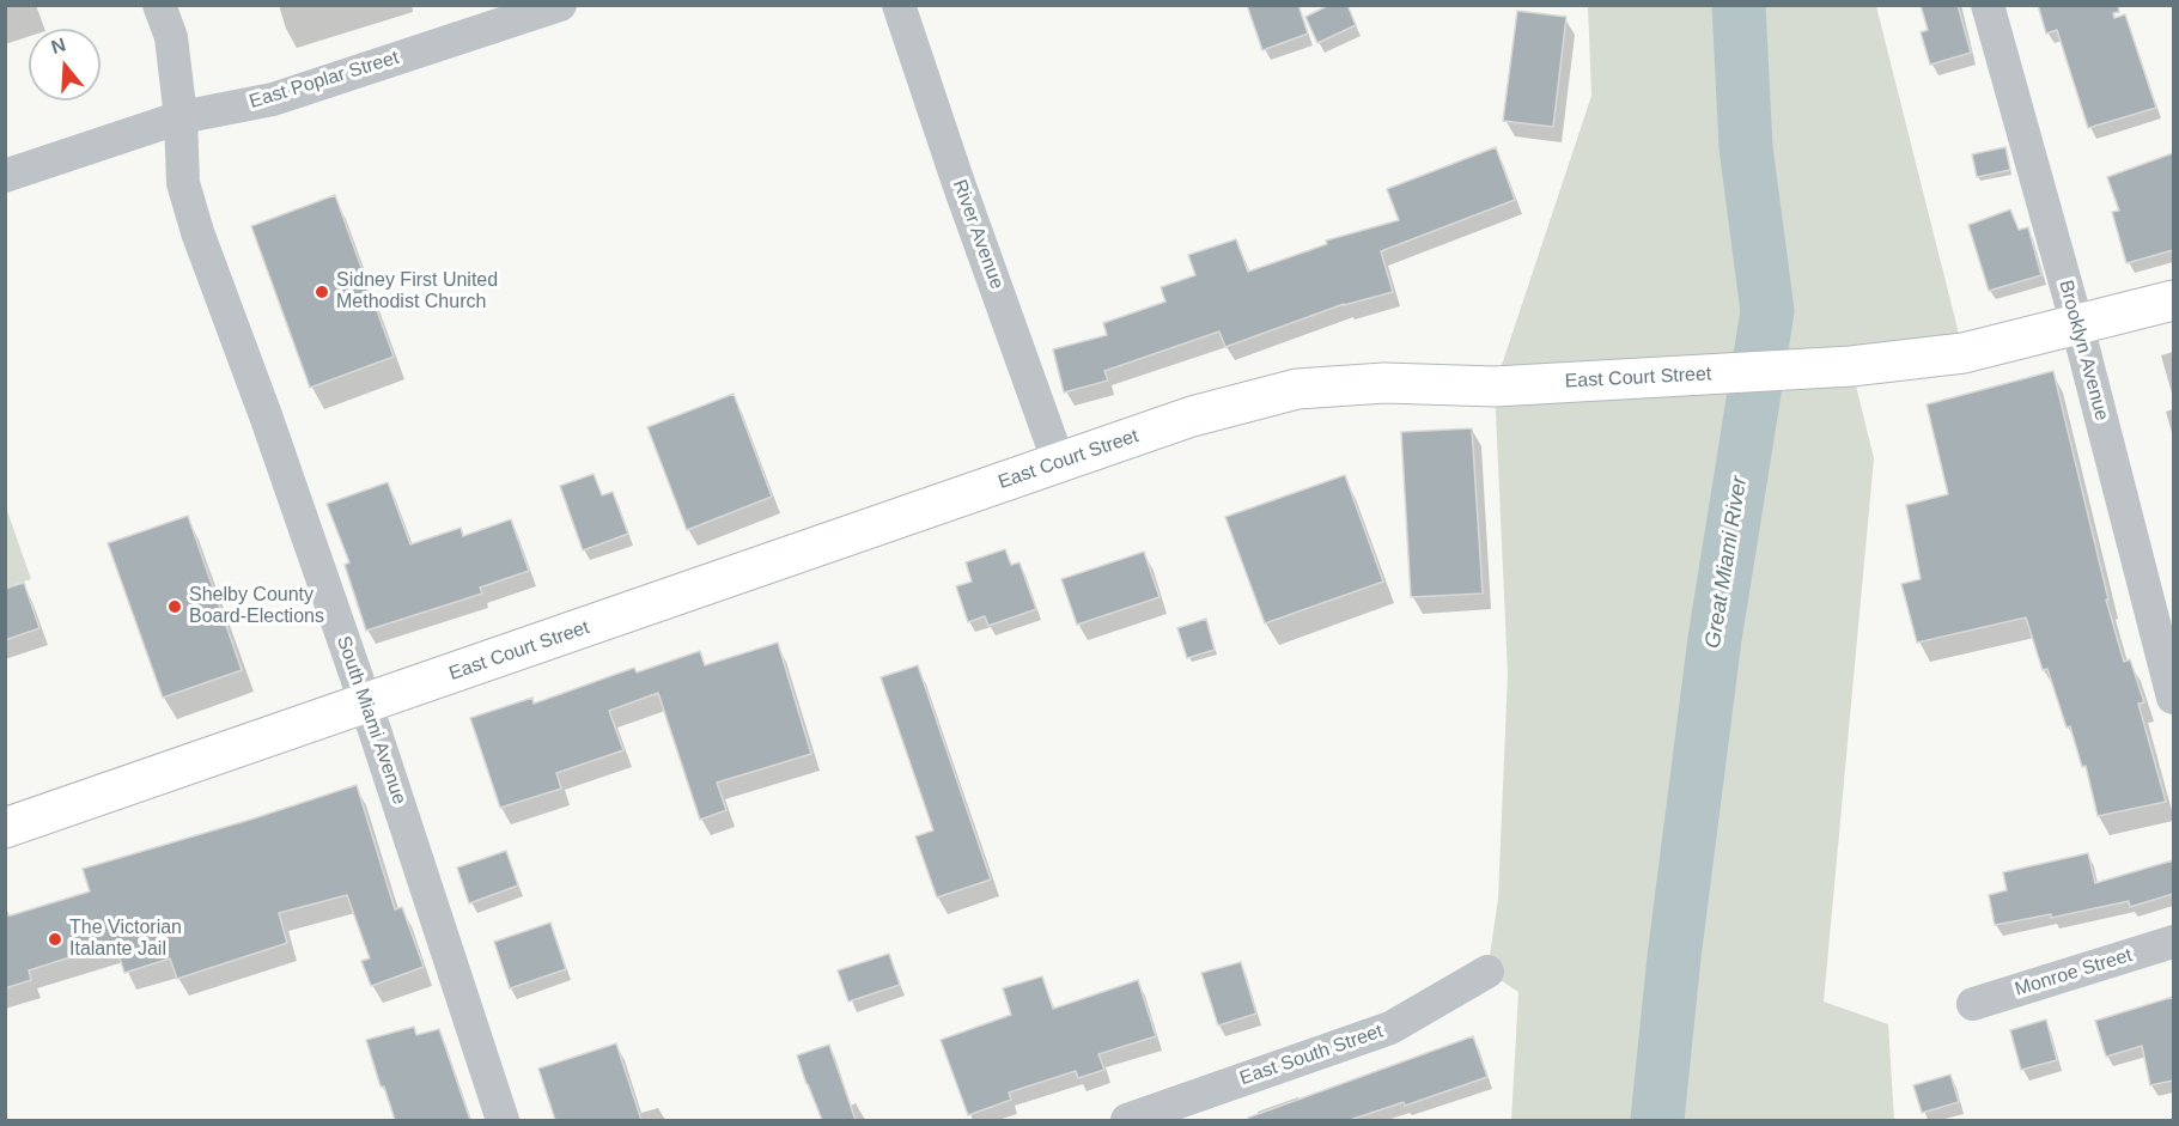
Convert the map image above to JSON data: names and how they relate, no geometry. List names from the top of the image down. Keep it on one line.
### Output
{"streets":{"main road":["East Court Street"],"street":["East Poplar Street","River Avenue","Brooklyn Avenue","South Miami Avenue","Monroe Street","East South Street"]},"crossings":[["East Poplar Street","South Miami Avenue"],["River Avenue","East Court Street"],["Brooklyn Avenue","East Court Street"],["East Court Street","South Miami Avenue"]],"water":["Great Miami River"],"places":["Sidney First United Methodist Church","Shelby County Board-Elections","The Victorian Italante Jail"],"north":"top"}
